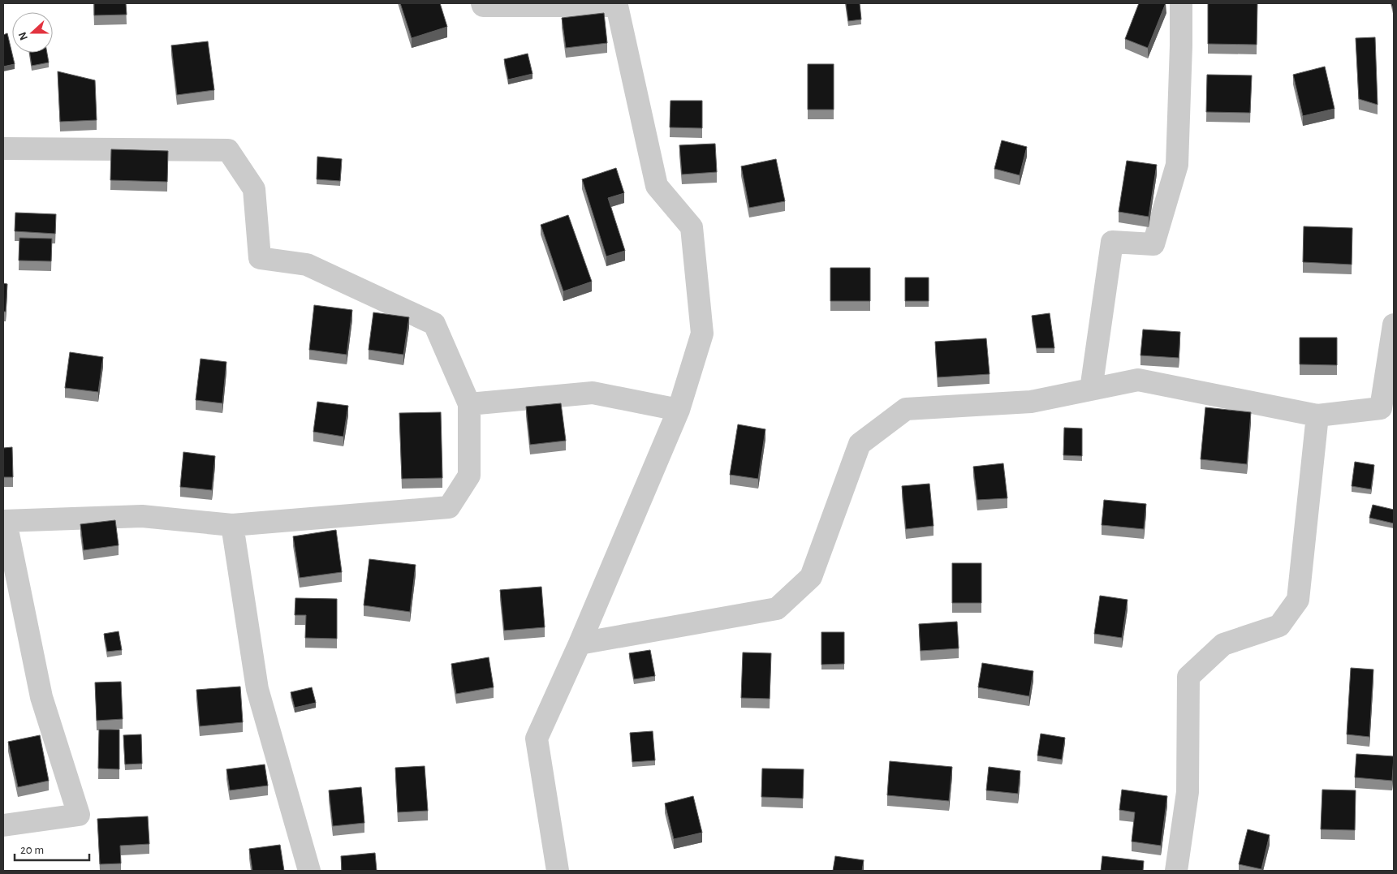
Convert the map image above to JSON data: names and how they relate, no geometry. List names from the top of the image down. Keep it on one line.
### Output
{"scale_bar":"20 m","north":"left"}
